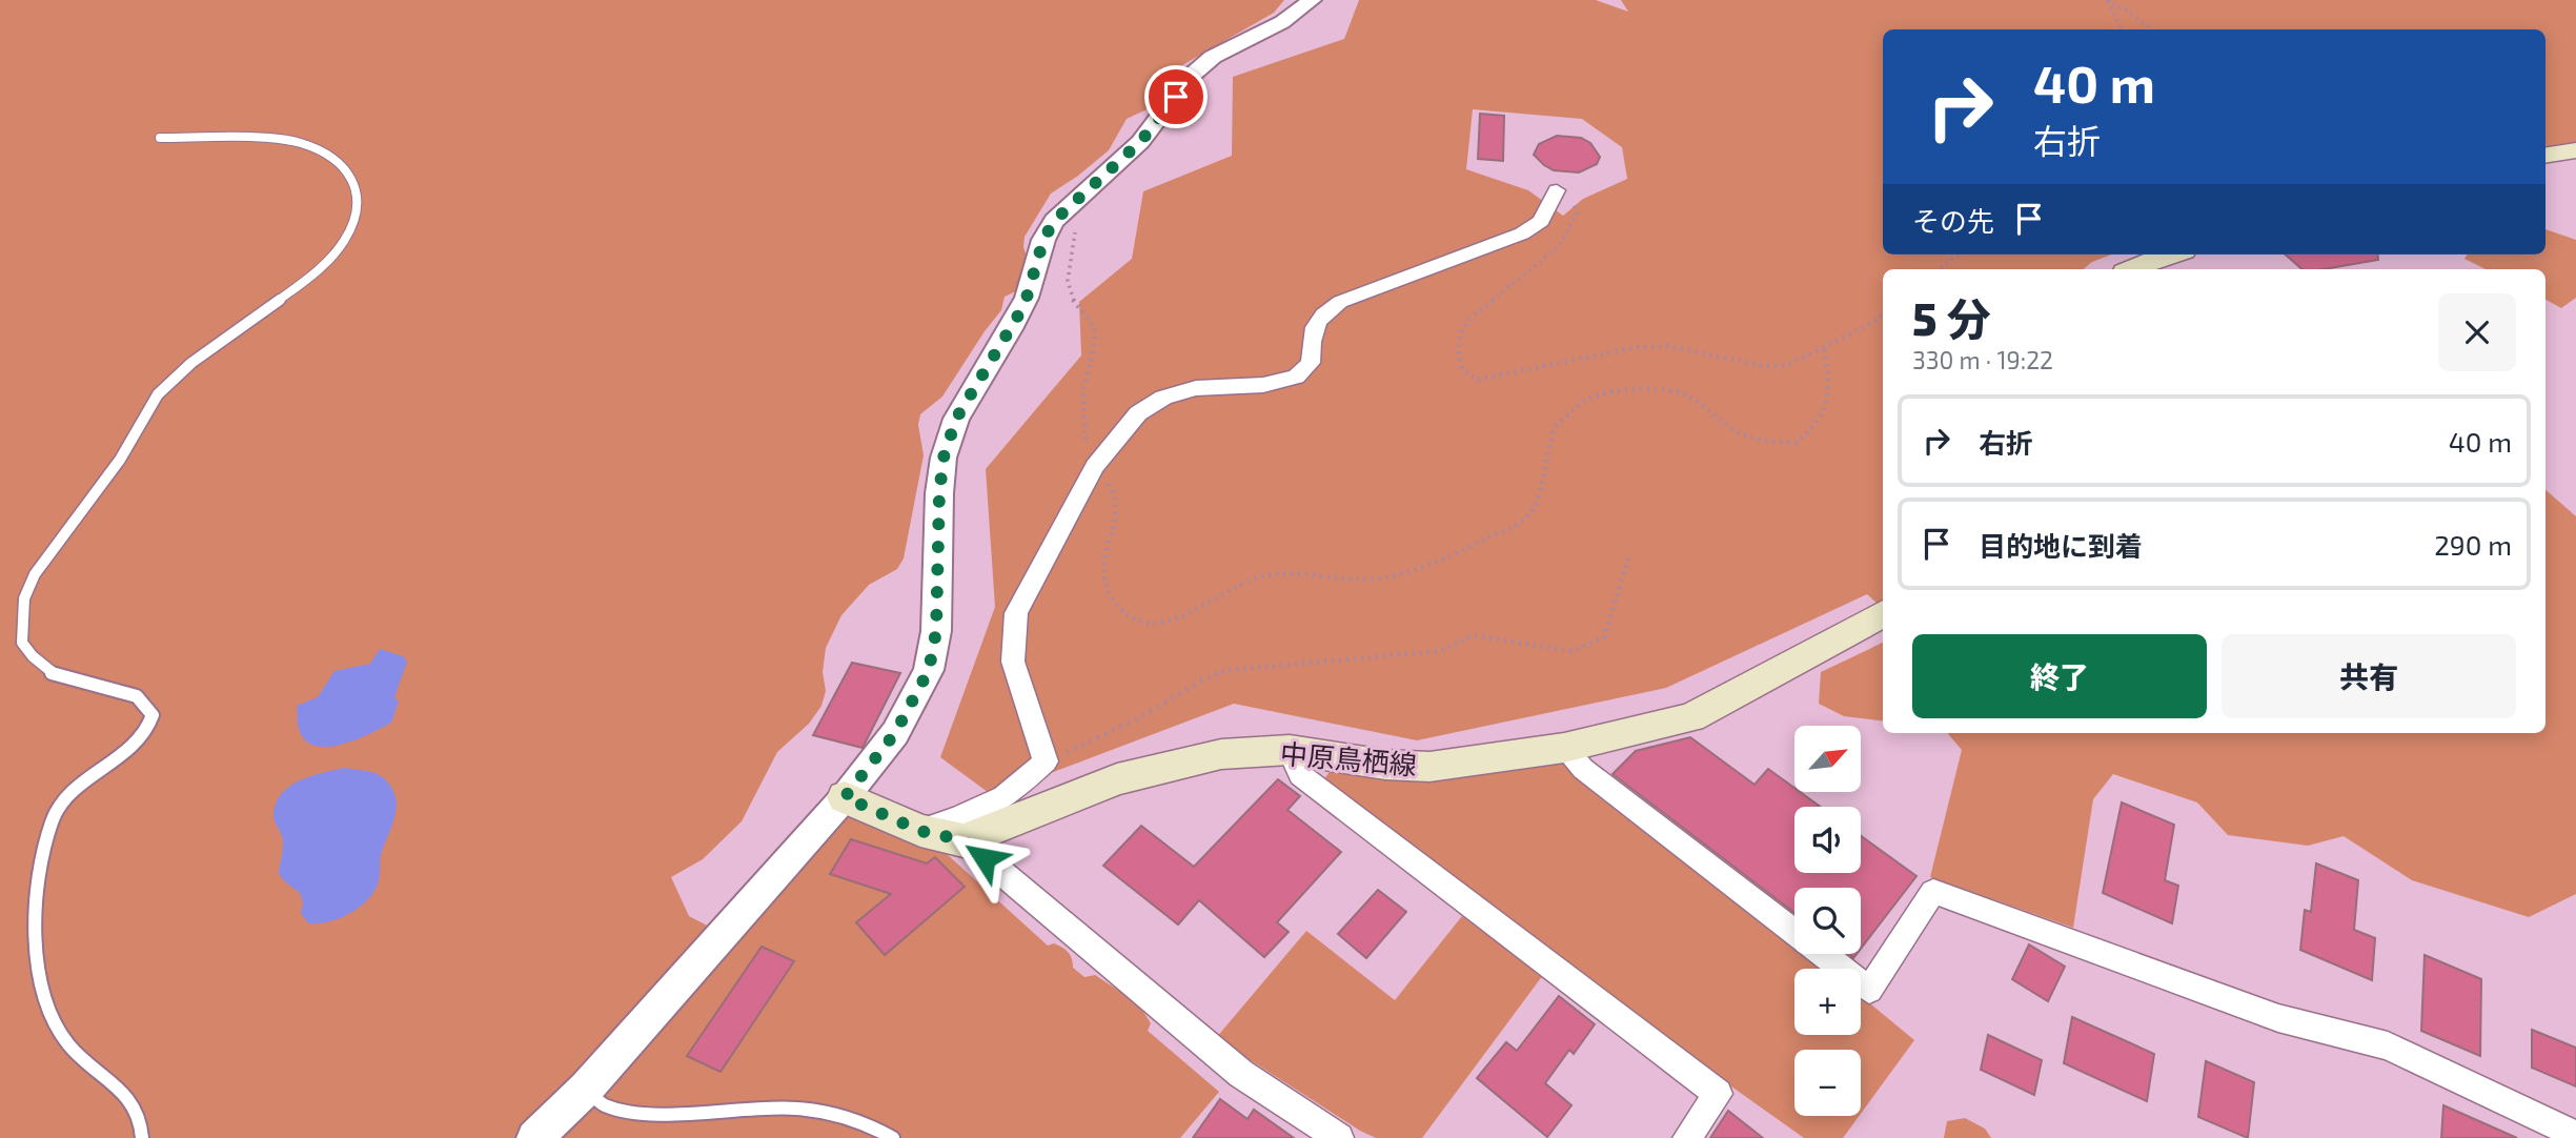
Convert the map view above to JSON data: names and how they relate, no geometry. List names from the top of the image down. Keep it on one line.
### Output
{"streets":{"main road":["中原鳥栖線"]},"north":"top right","page":{"turn":["40 m","右折"],"then":"その先","heading":["5 分","330 m · 19:22"],"list":[{"name":"右折","value":"40 m"},{"name":"目的地に到着","value":"290 m"}],"buttons":["終了","共有"],"map_buttons":["+","−"]}}
